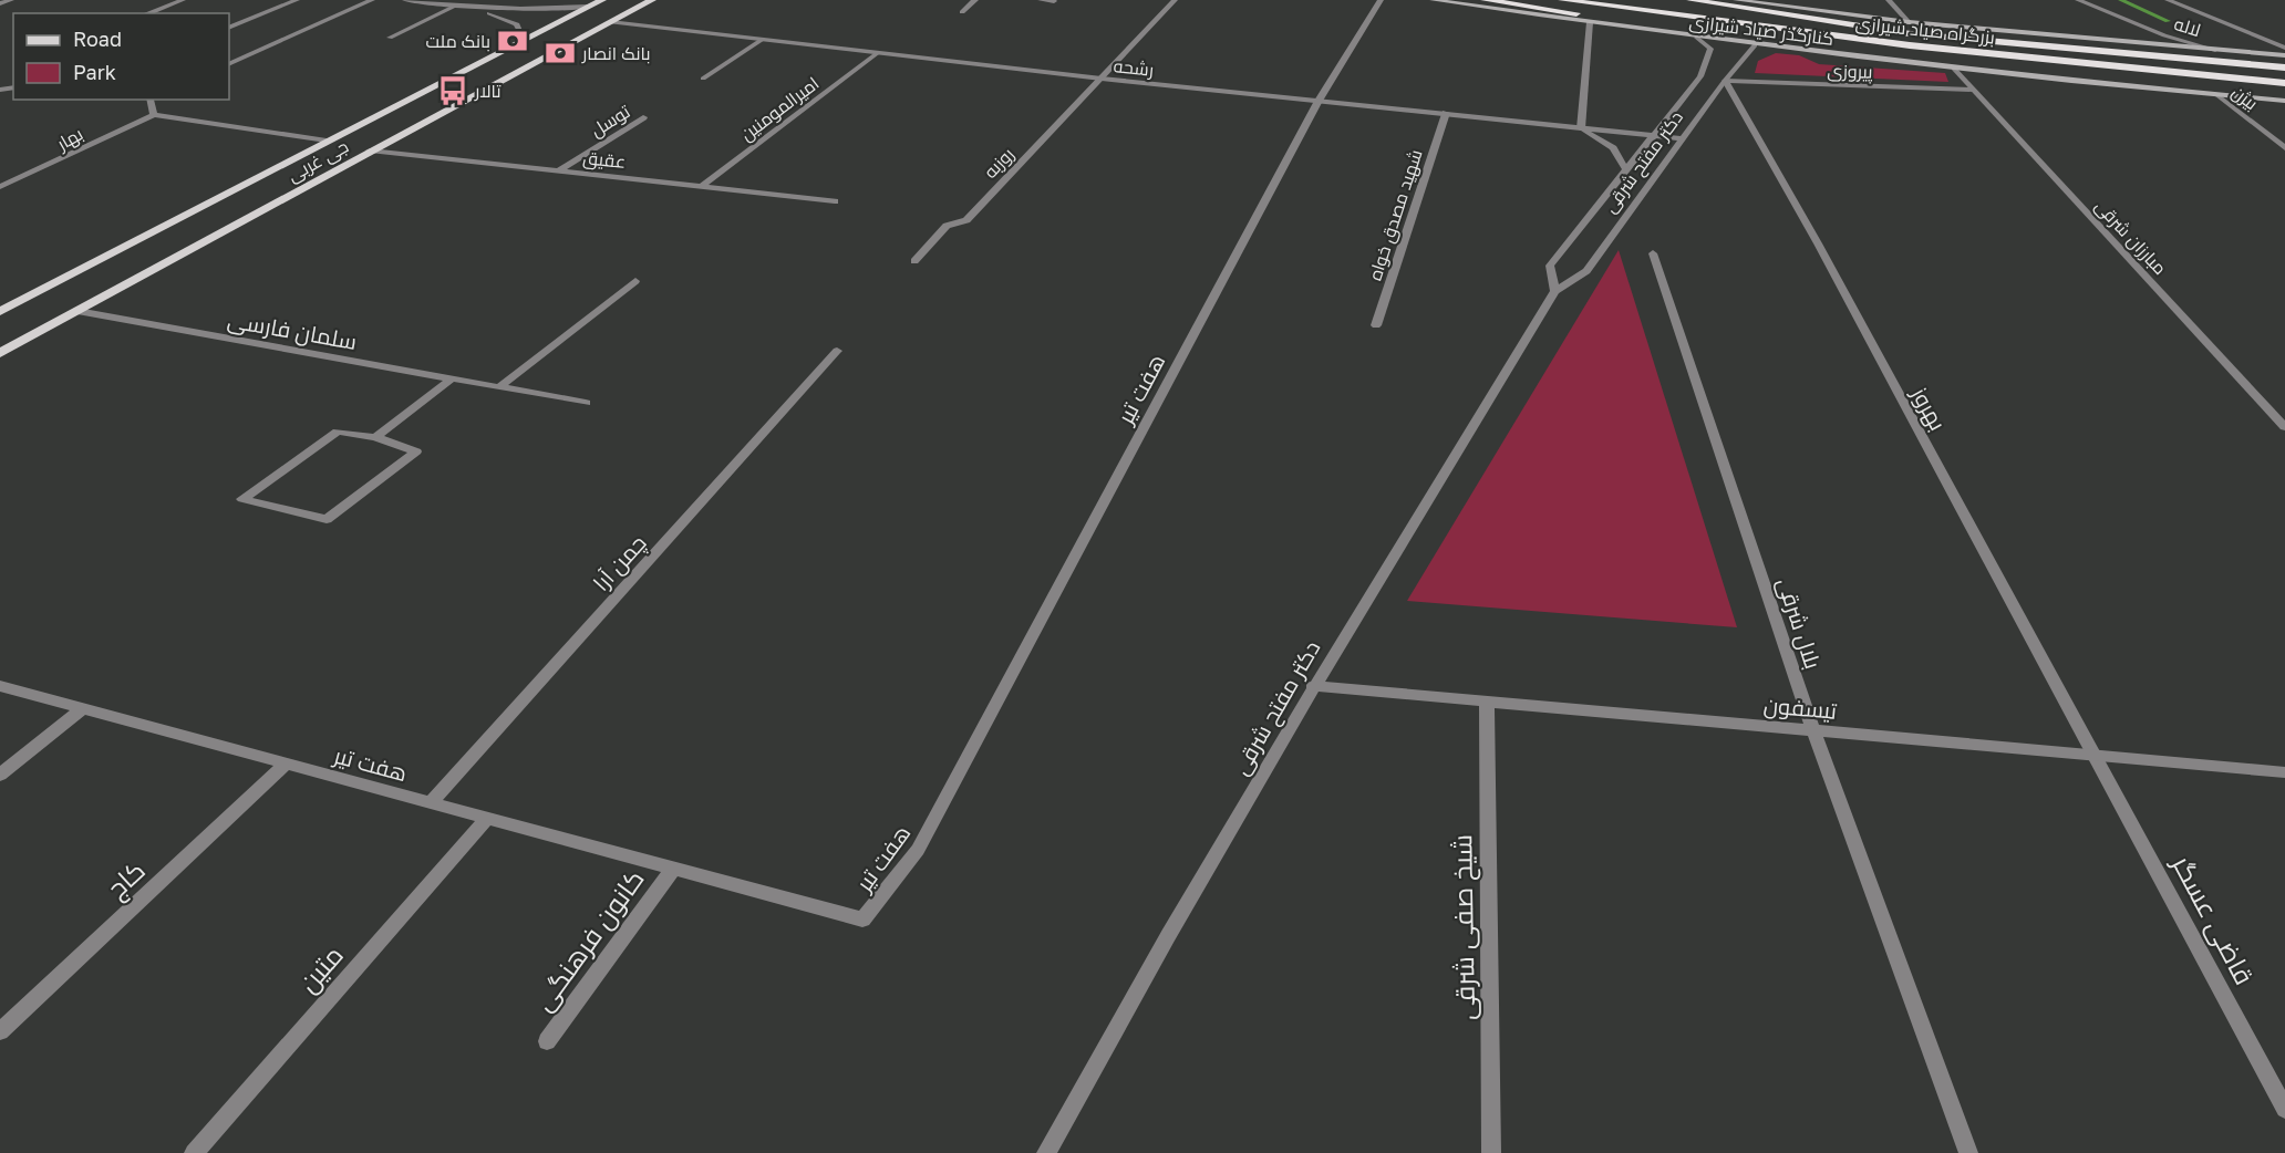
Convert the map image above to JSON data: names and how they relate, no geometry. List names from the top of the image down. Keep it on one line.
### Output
{"streets":{"highway":["بزرگراه صیاد شیرازی"],"main road":["کنارگذر صیاد شیرازی","جی غربی"],"street":["لاله","رشحه","پیروزی","بیژن","امیرالمومنین","توسل","بهار","عقیق","دکتر مفتح شرقی","روزبه","شهید مصدق خواه","مبارزان شرقی","سلمان فارسی","هفت تیر","بهروز","چمن آرا","بلال شرقی","تیسفون","کاج","قاضی عسگر","شیخ صفی شرقی","کانون فرهنگی","متین"]},"crossings":[["لاله","کنارگذر صیاد شیرازی"],["کنارگذر صیاد شیرازی","بزرگراه صیاد شیرازی"],["کنارگذر صیاد شیرازی","بیژن"],["کنارگذر صیاد شیرازی","دکتر مفتح شرقی"],["کنارگذر صیاد شیرازی","مبارزان شرقی"],["رشحه","امیرالمومنین"],["رشحه","جی غربی"],["رشحه","دکتر مفتح شرقی"],["رشحه","روزبه"],["رشحه","شهید مصدق خواه"],["رشحه","هفت تیر"],["پیروزی","دکتر مفتح شرقی"],["پیروزی","مبارزان شرقی"],["پیروزی","بهروز"],["امیرالمومنین","عقیق"],["توسل","عقیق"],["عقیق","جی غربی"],["جی غربی","سلمان فارسی"],["دکتر مفتح شرقی","بهروز"],["دکتر مفتح شرقی","تیسفون"],["هفت تیر","چمن آرا"],["هفت تیر","کاج"],["هفت تیر","کانون فرهنگی"],["هفت تیر","متین"],["بهروز","تیسفون"],["بهروز","قاضی عسگر"],["بلال شرقی","تیسفون"],["تیسفون","قاضی عسگر"],["تیسفون","شیخ صفی شرقی"]],"places":{"bank":["بانک ملت","بانک انصار"],"bus stop":["تالار"]},"legend":["Road","Park"]}
